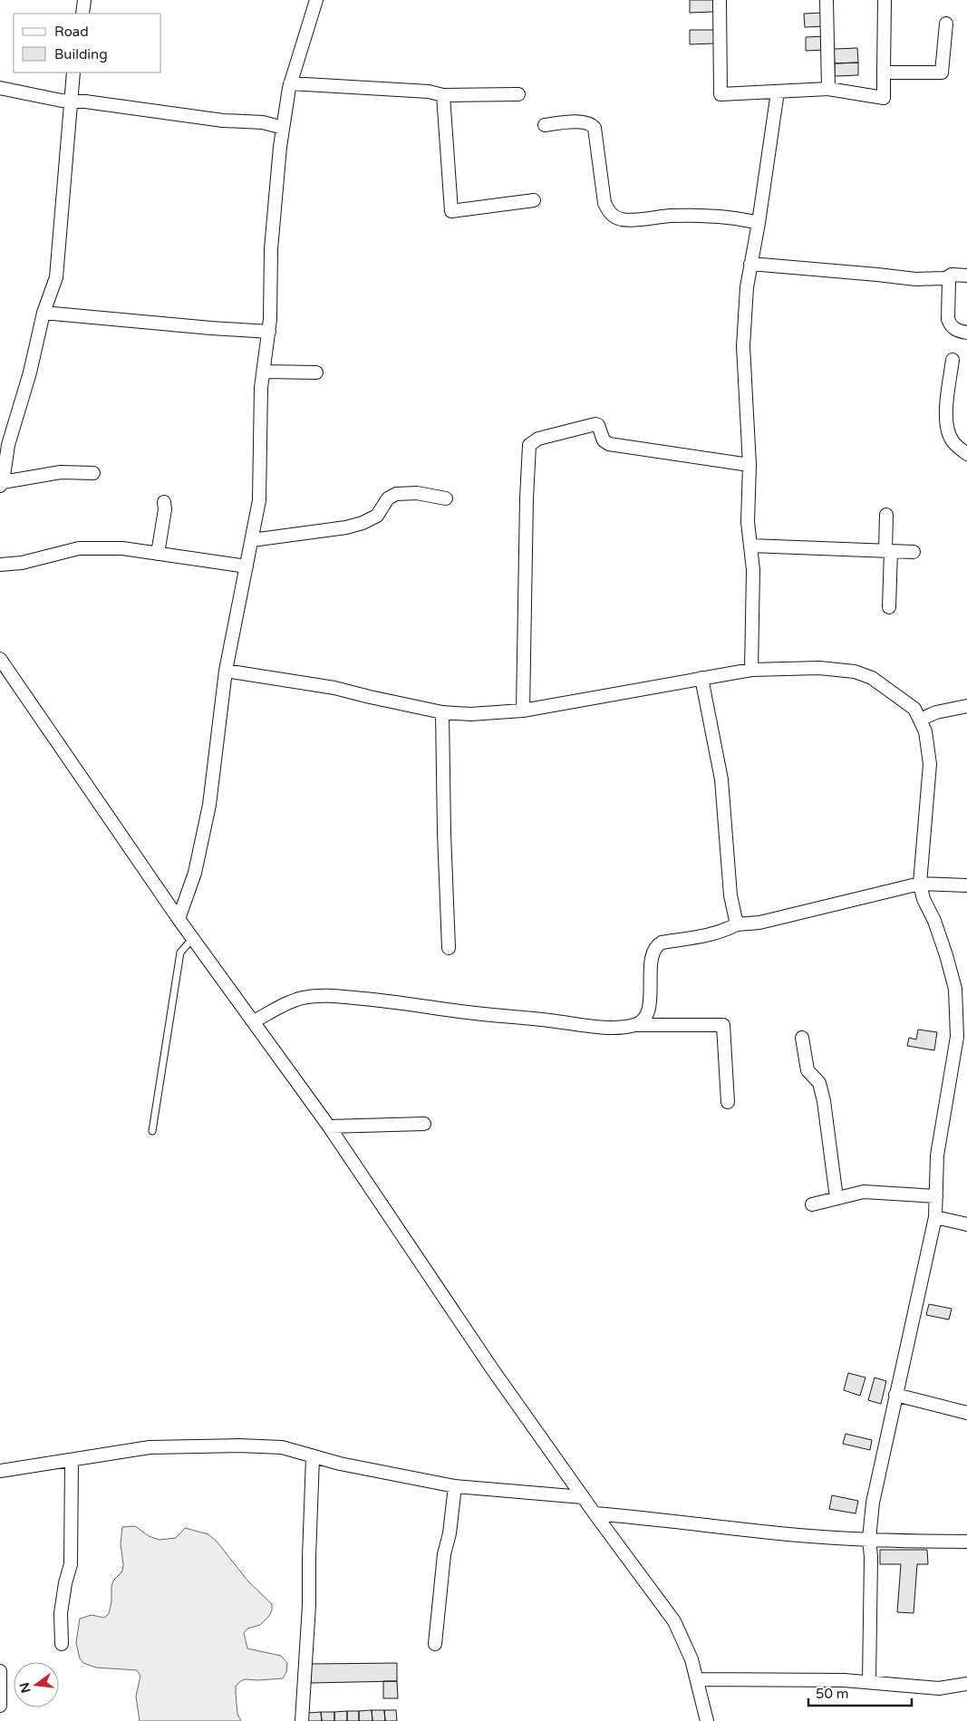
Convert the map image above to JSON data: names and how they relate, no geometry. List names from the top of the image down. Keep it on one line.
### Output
{"legend":["Road","Building"],"scale_bar":"50 m","north":"left"}
